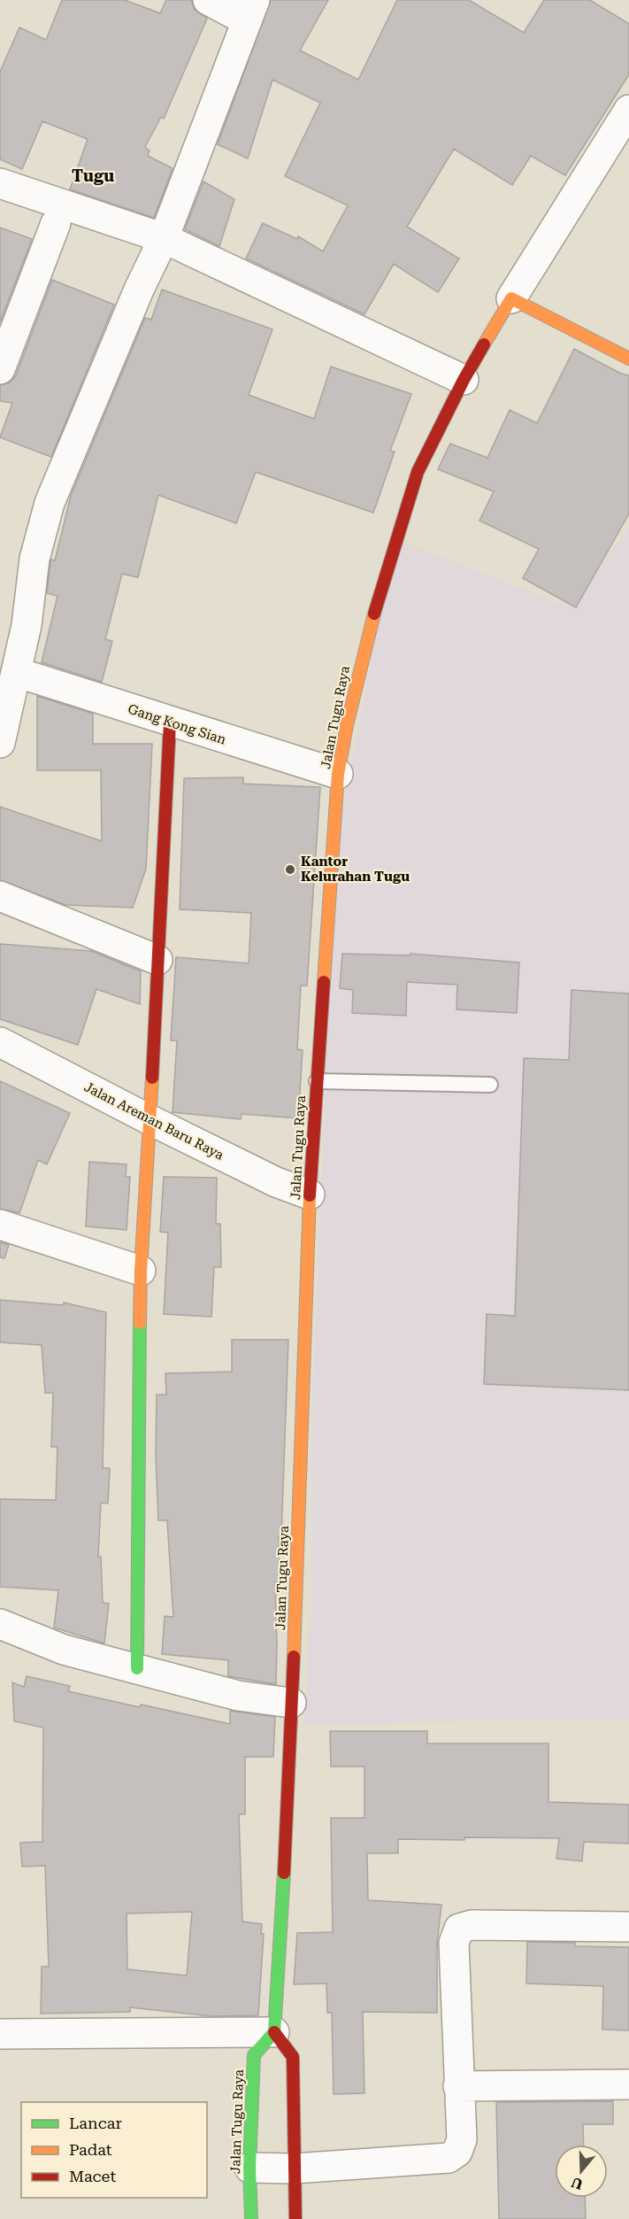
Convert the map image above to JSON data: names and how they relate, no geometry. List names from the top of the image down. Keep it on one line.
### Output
{"streets":{"street":["Jalan Tugu Raya","Gang Kong Sian","Jalan Areman Baru Raya"]},"crossings":[["Jalan Tugu Raya","Gang Kong Sian"],["Jalan Tugu Raya","Jalan Areman Baru Raya"]],"districts":["Tugu"],"places":["Kantor Kelurahan Tugu"],"legend":["Lancar","Padat","Macet"],"north":"bottom"}
